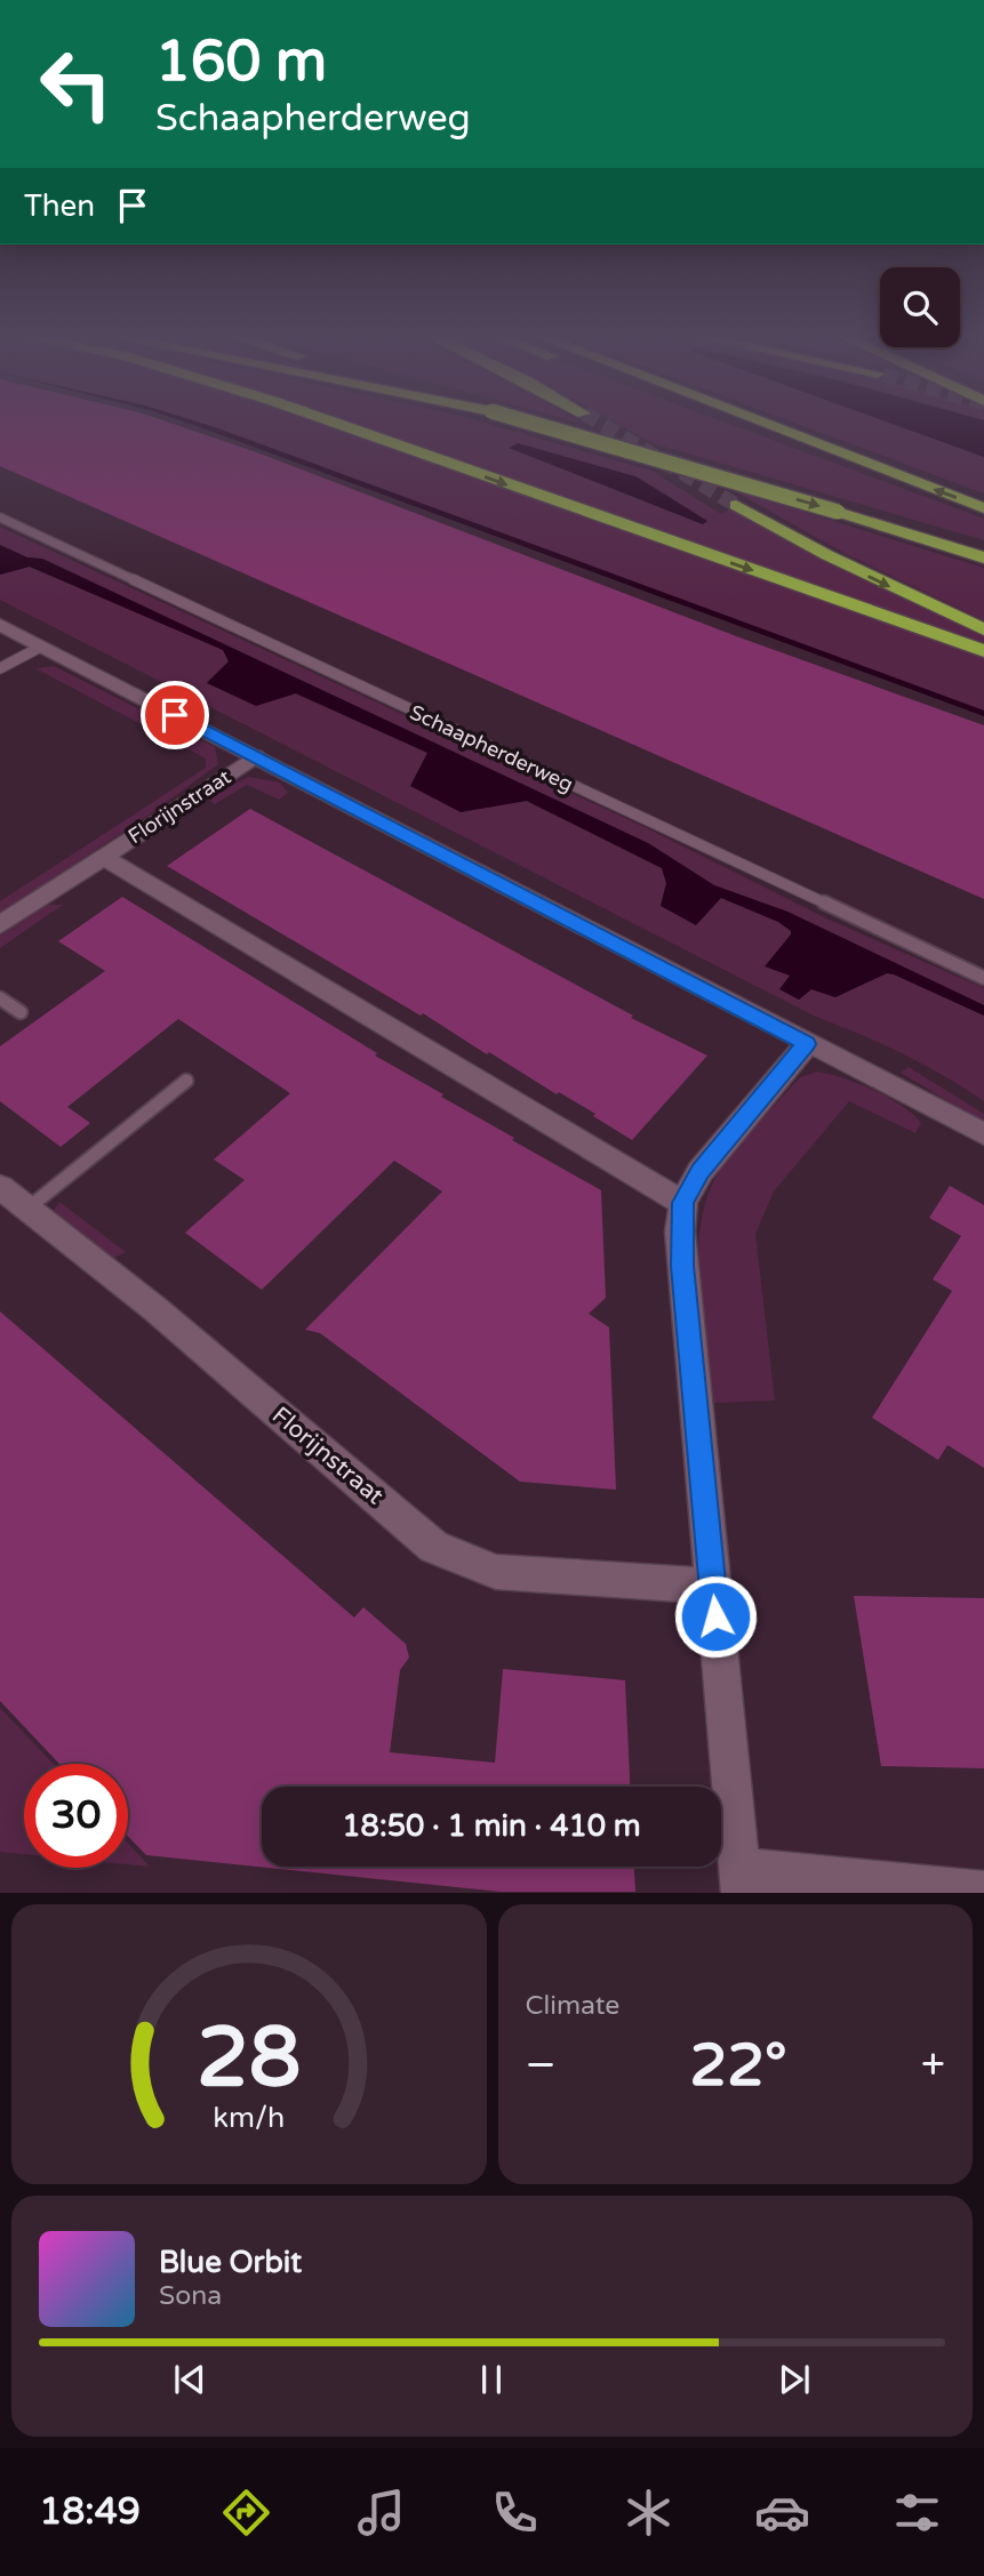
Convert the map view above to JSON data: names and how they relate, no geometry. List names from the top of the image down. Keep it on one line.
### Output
{"streets":{"street":["Florijnstraat"],"lane":["Schaapherderweg"]},"page":{"turn":["160 m","Schaapherderweg"],"then":"Then","limit":"30","trip":"18:50 · 1 min · 410 m","tile":"Climate","heat":["−","22°","+"],"song":["Blue Orbit","Sona"],"tabs":"18:49","gauge":["28","km/h"]}}
